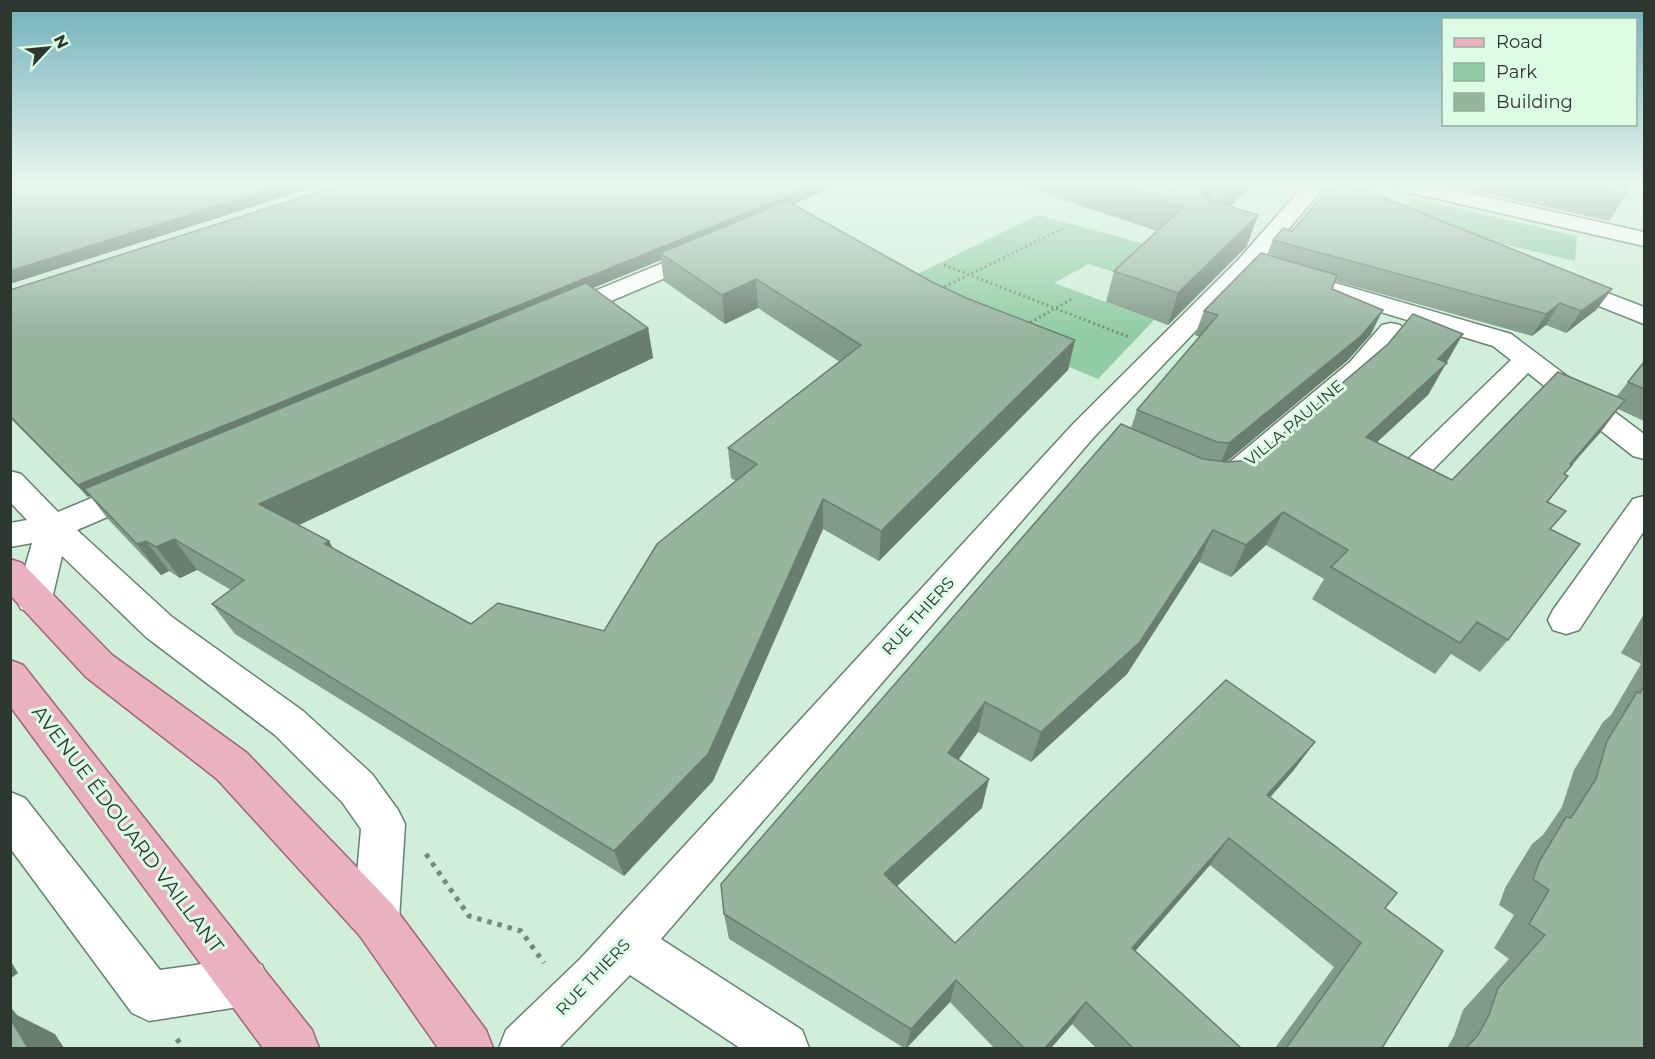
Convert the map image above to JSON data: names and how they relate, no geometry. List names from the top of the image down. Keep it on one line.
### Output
{"streets":{"main road":["AVENUE ÉDOUARD VAILLANT"],"street":["VILLA PAULINE","RUE THIERS"]},"legend":["Road","Park","Building"],"north":"top right"}
